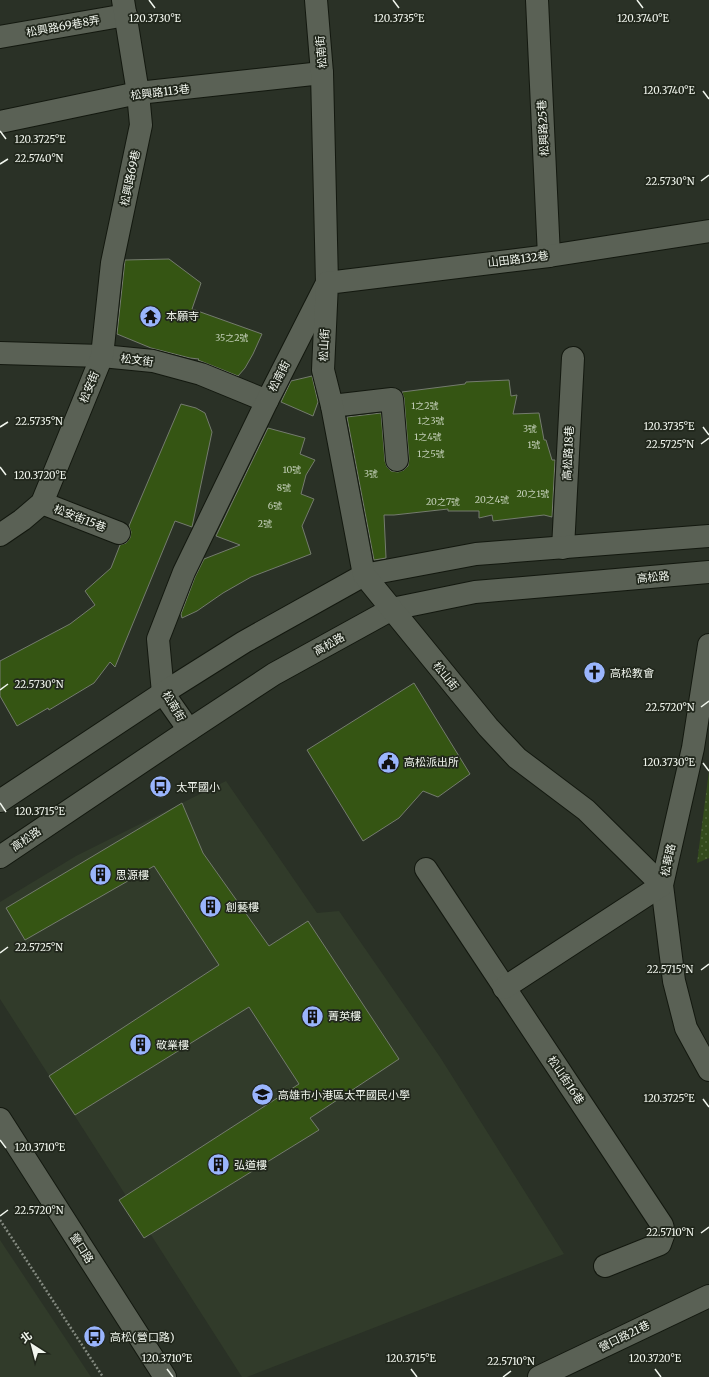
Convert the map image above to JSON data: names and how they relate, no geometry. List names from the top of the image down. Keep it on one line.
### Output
{"streets":{"street":["松興路69巷8弄","松南街","松興路113巷","松興路25巷","松興路69巷","山田路132巷","松山街","松文街","松安街","高松路18巷","松安街15巷","高松路","松華路","松山街16巷","營口路","營口路21巷"]},"crossings":[["松興路69巷8弄","松興路69巷"],["松南街","松興路113巷"],["松南街","山田路132巷"],["松南街","松山街"],["松南街","松文街"],["松南街","高松路"],["松興路113巷","松興路69巷"],["松興路25巷","山田路132巷"],["松興路69巷","松文街"],["松興路69巷","松安街"],["山田路132巷","松山街"],["松山街","高松路"],["松山街","松華路"],["松文街","松安街"],["松安街","松安街15巷"]],"places":{"temple":["本願寺"],"church":["高松教會"],"public building":["高松派出所"],"bus stop":["太平國小","高松(營口路)"],"building":["思源樓","創藝樓","菁英樓","敬業樓","弘道樓"],"school or university":["高雄市小港區太平國民小學"]},"house_numbers":["35之2號","1之2號","1之3號","3號","1之4號","1號","1之5號","10號","3號","8號","20之1號","20之4號","20之7號","6號","2號"],"north":"top left","coordinates":["120.3730°E","120.3735°E","120.3740°E","120.3725°E","22.5740°N","22.5730°N","22.5735°N","22.5725°N","120.3720°E","22.5720°N","120.3715°E","22.5715°N","120.3710°E","22.5710°N"]}
